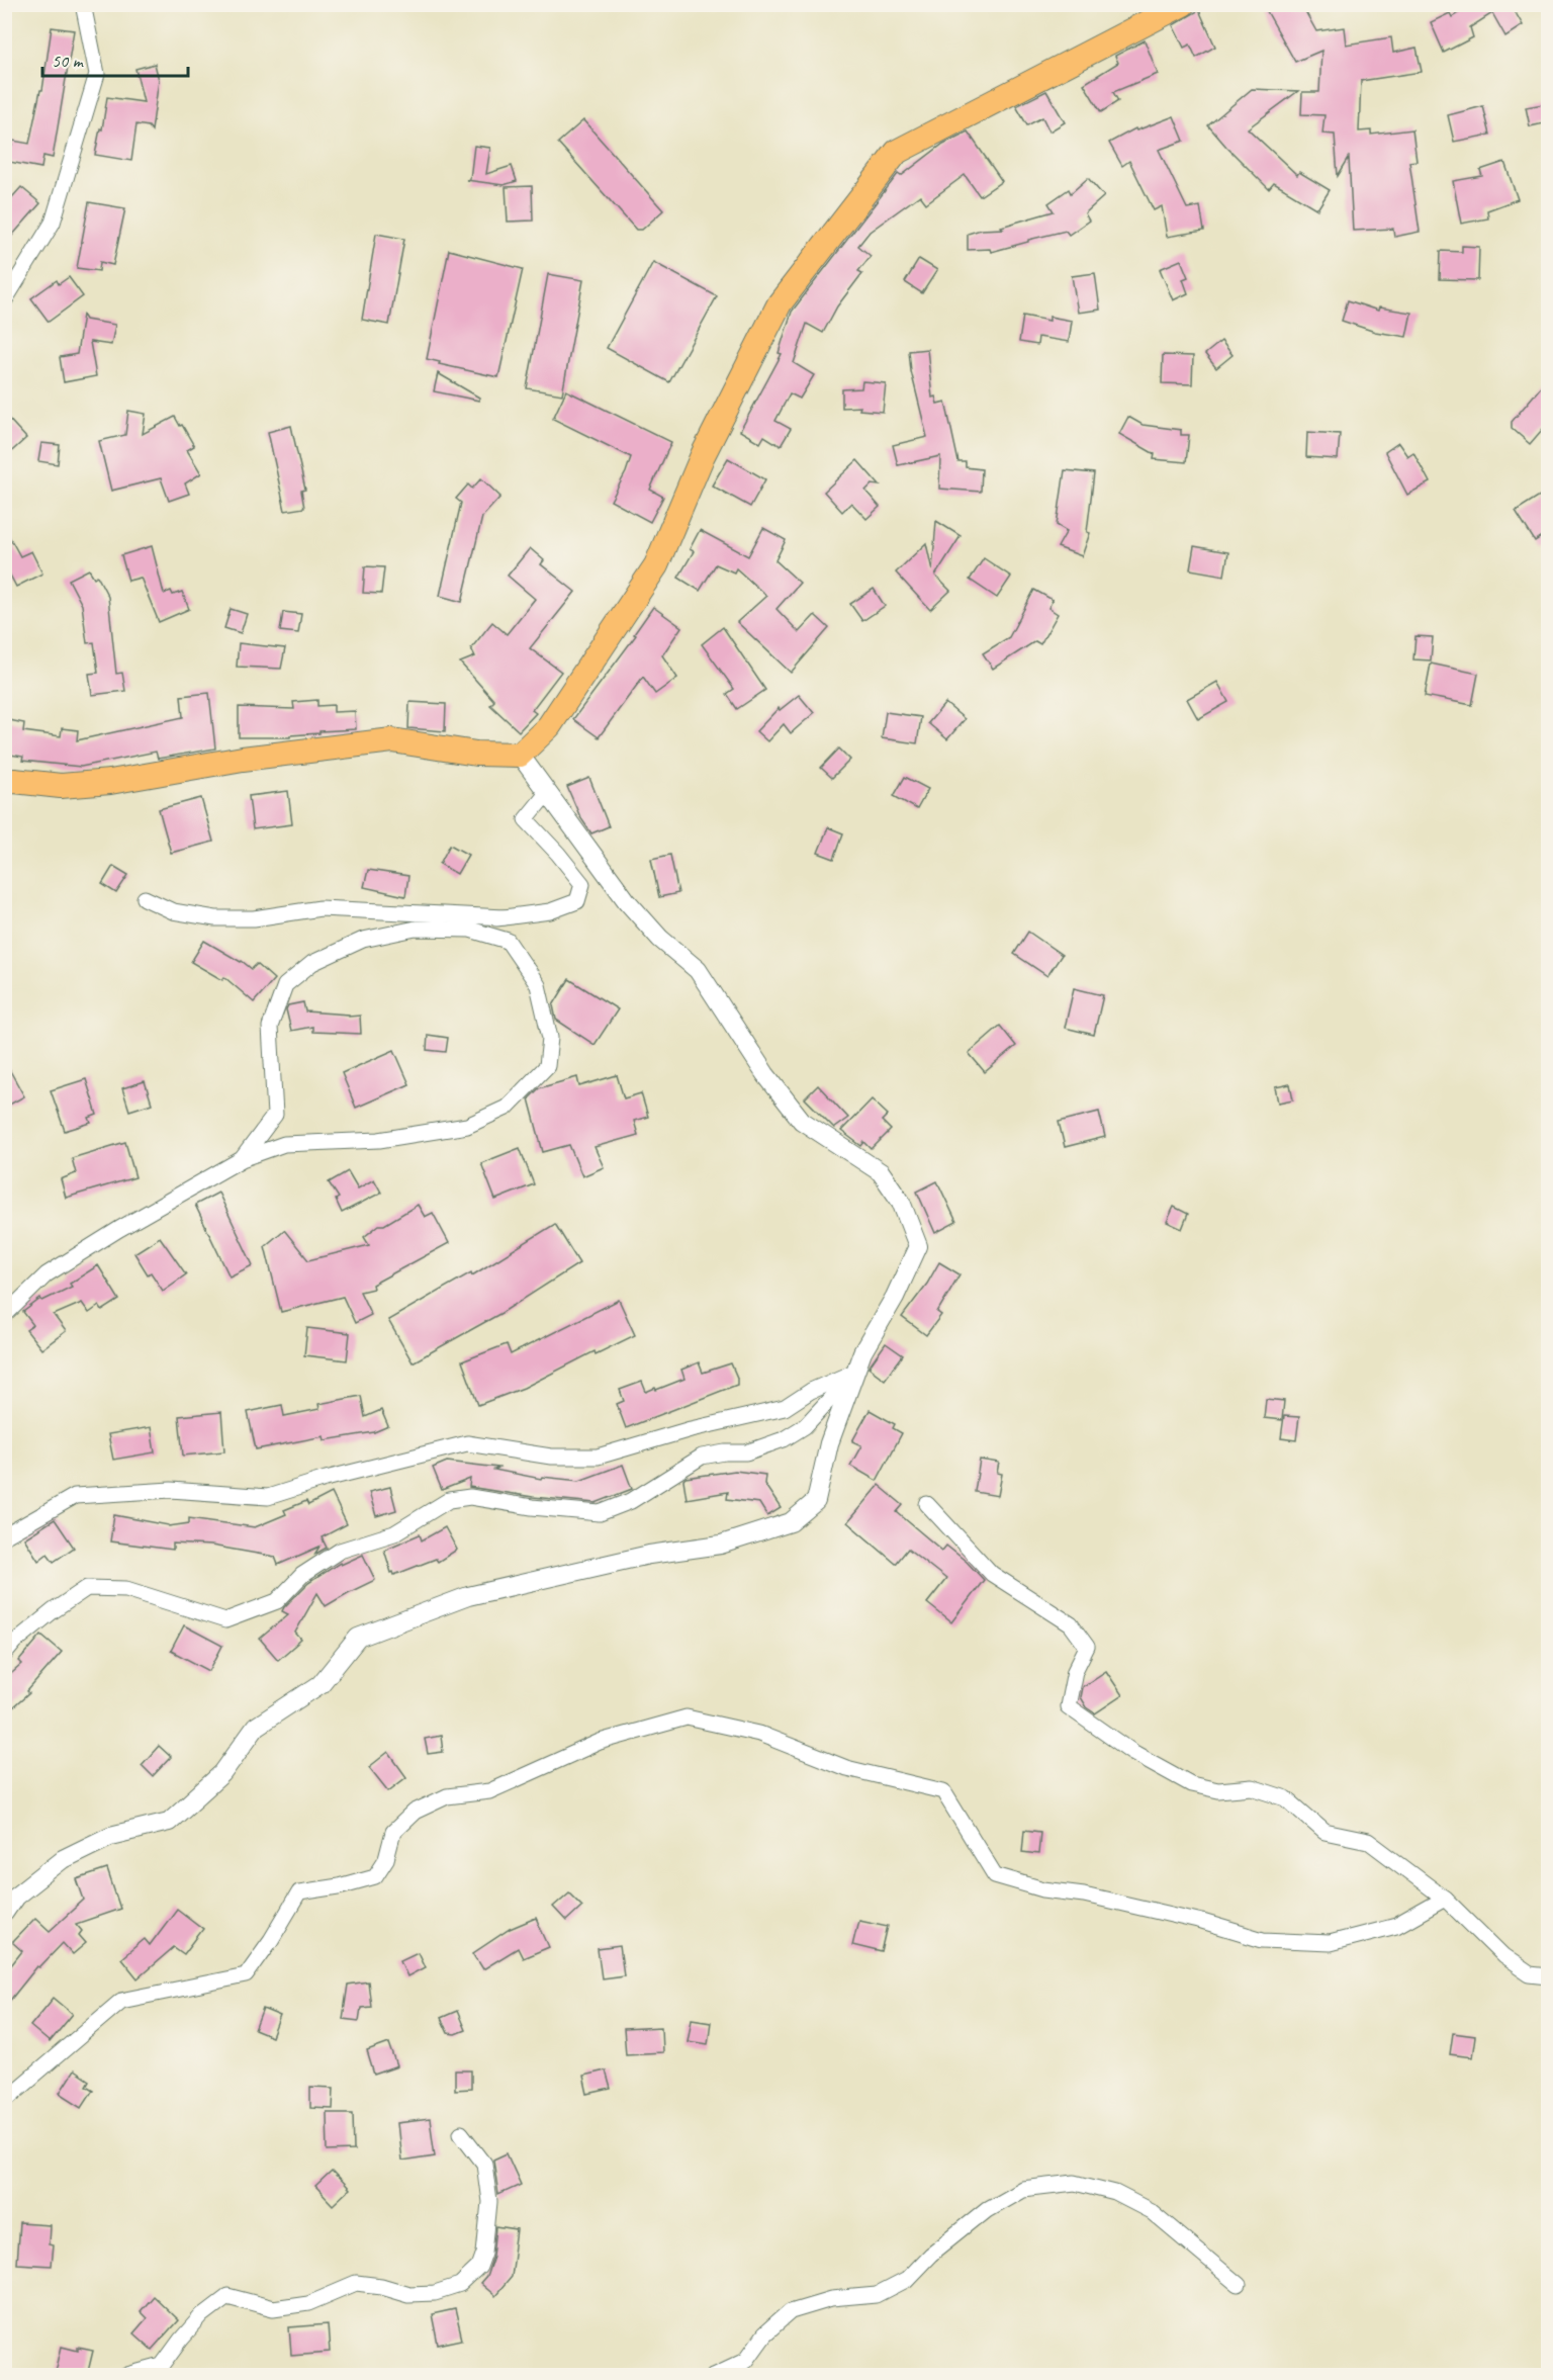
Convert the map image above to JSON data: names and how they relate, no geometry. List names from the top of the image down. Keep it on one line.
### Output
{"scale_bar":"50 m"}
